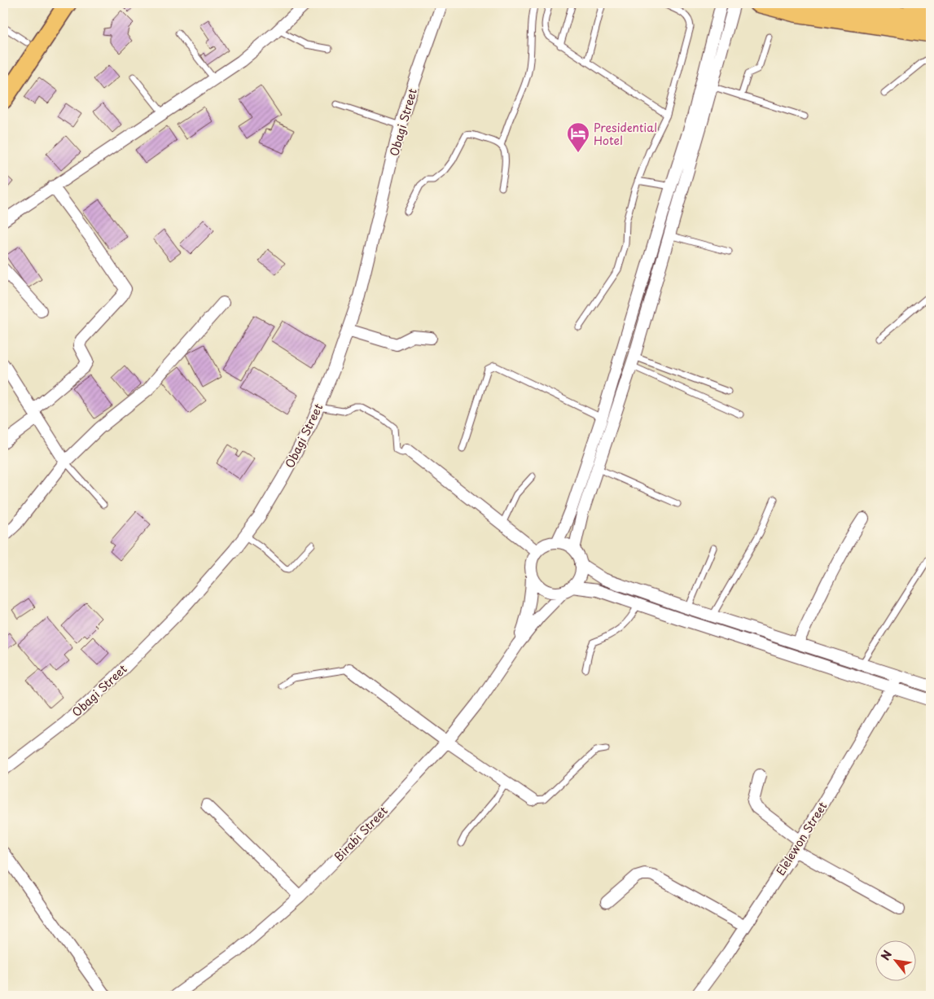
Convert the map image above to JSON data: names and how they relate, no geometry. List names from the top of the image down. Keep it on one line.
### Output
{"streets":{"street":["Obagi Street","Birabi Street","Elelewon Street"]},"places":{"hotel":["Presidential Hotel"]},"north":"top left"}
